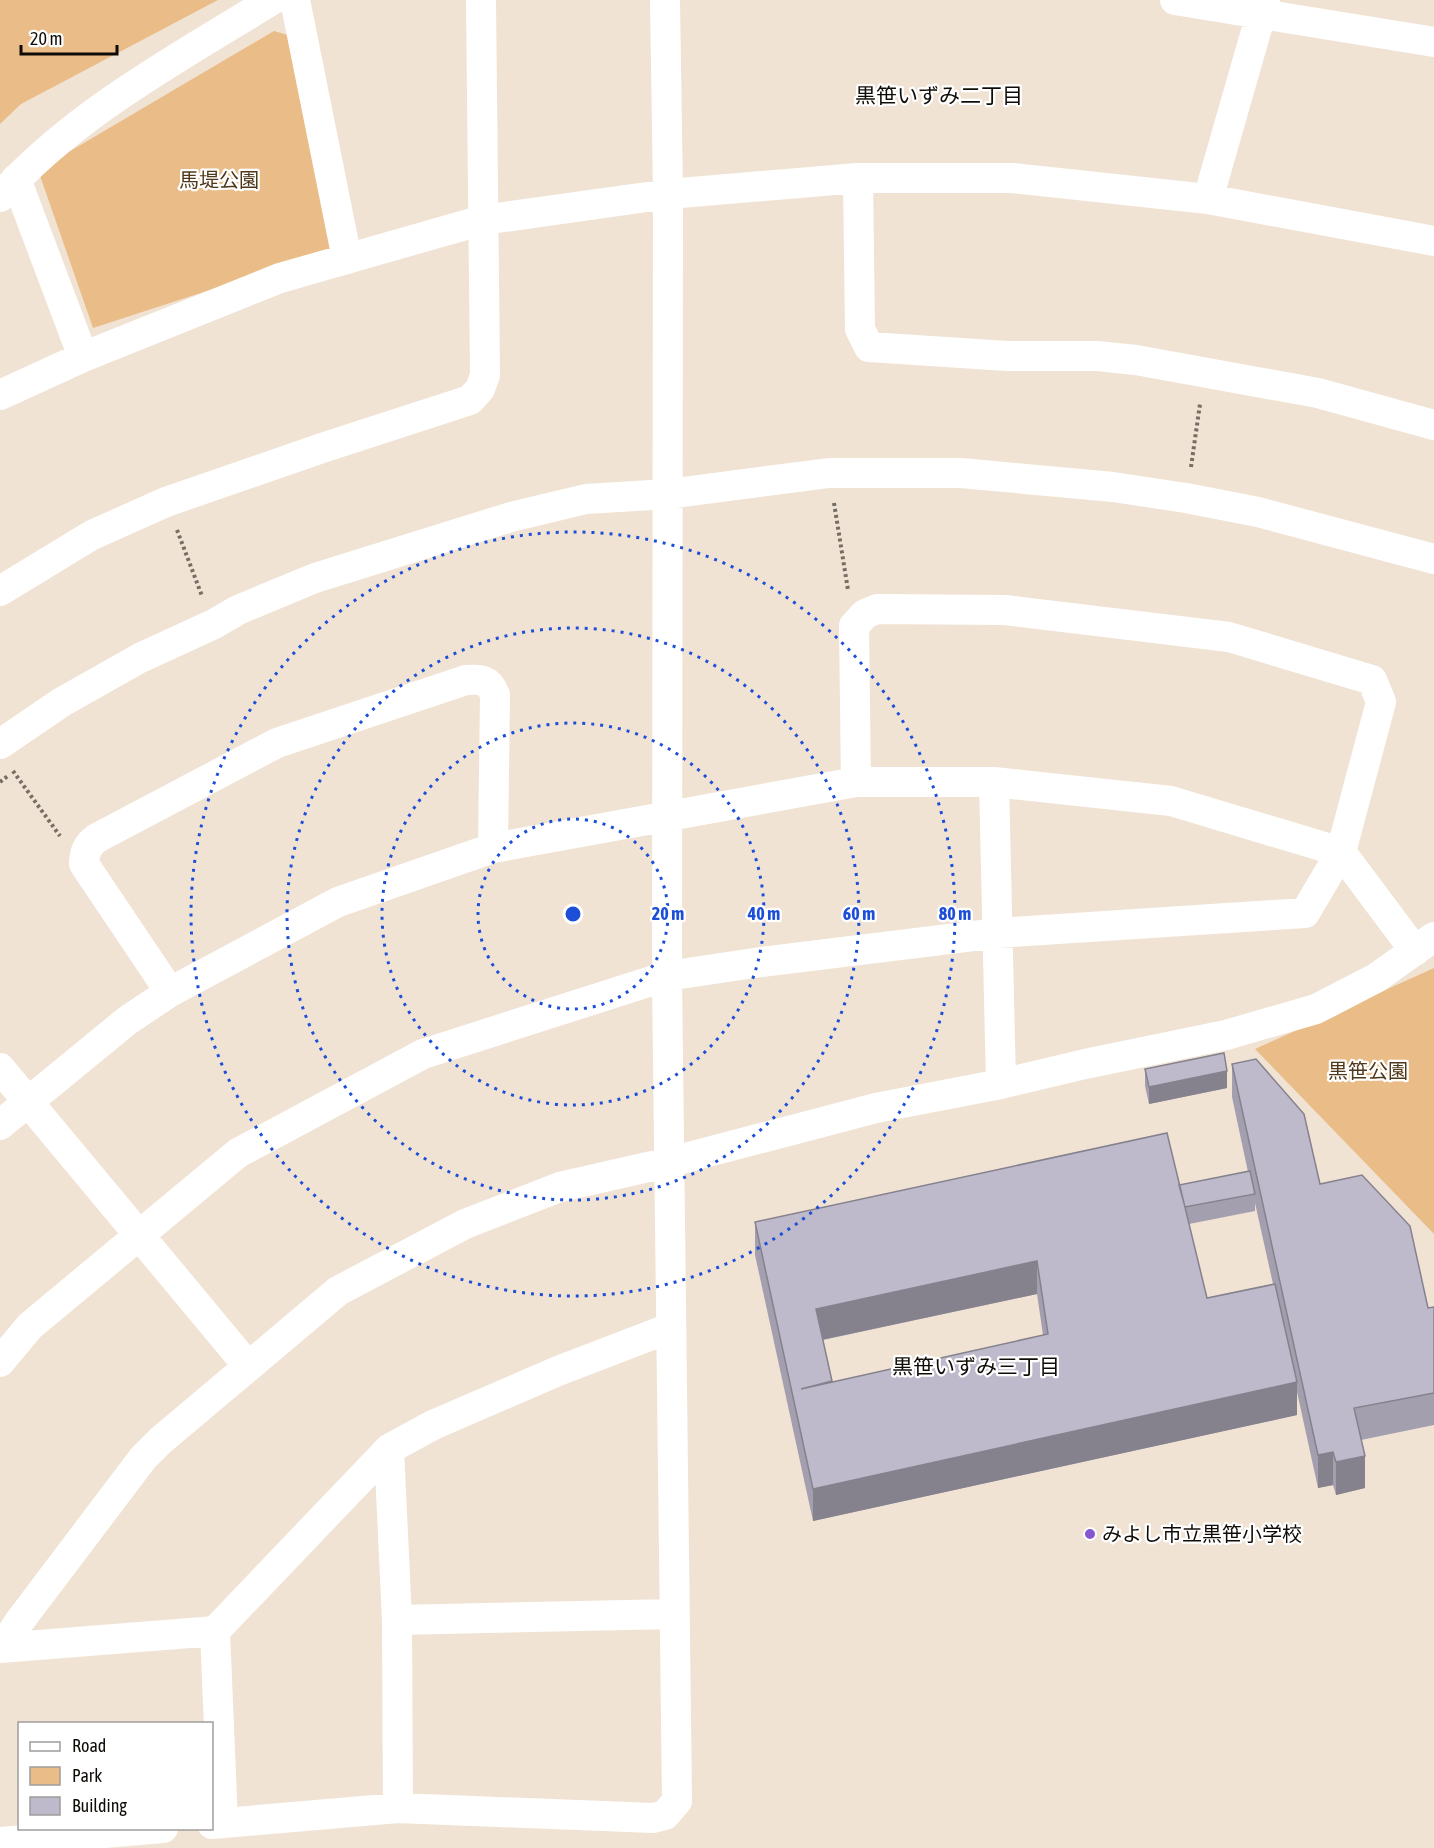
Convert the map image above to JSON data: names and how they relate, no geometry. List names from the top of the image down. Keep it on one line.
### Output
{"districts":["黒笹いずみ二丁目","黒笹いずみ三丁目"],"parks":["馬堤公園","黒笹公園"],"places":["みよし市立黒笹小学校"],"legend":["Road","Park","Building"],"scale_bar":"20 m","rings":["20 m","40 m","60 m","80 m"]}
